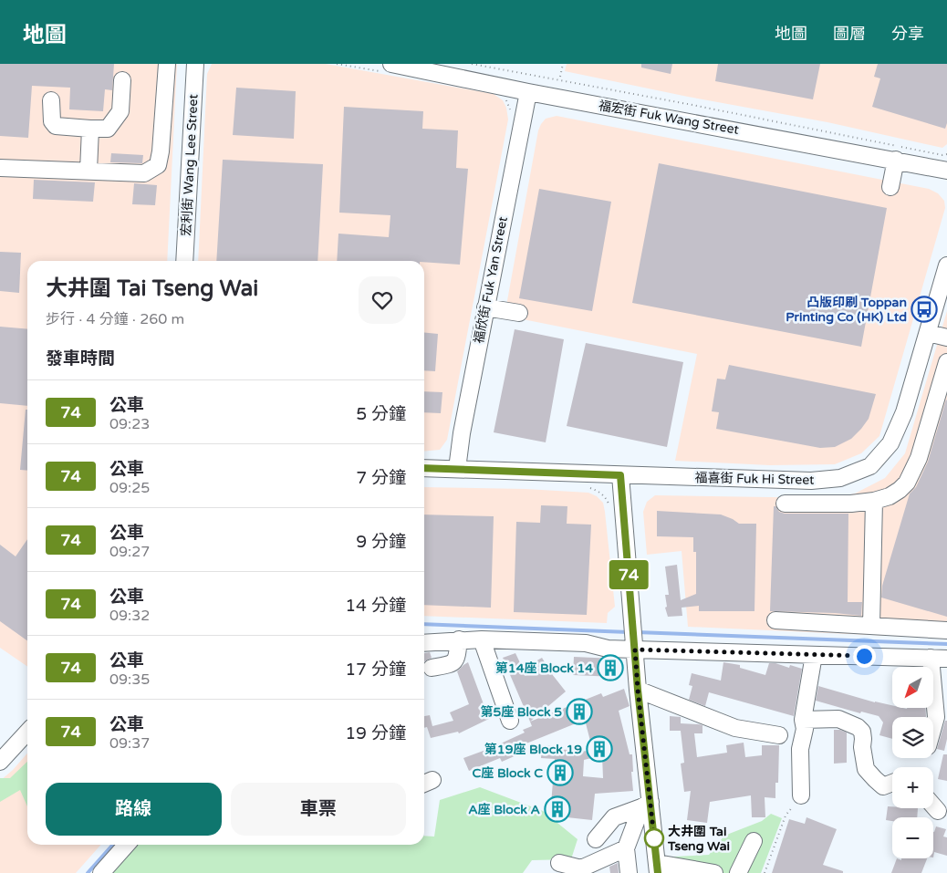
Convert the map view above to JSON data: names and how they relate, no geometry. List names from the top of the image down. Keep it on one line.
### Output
{"streets":{"street":["福宏街 Fuk Wang Street","宏利街 Wang Lee Street","福欣街 Fuk Yan Street","福喜街 Fuk Hi Street"]},"crossings":[["福宏街 Fuk Wang Street","福欣街 Fuk Yan Street"],["福欣街 Fuk Yan Street","福喜街 Fuk Hi Street"]],"places":{"bus stop":["凸版印刷 Toppan Printing Co (HK) Ltd"],"building":["第14座 Block 14","第5座 Block 5","第19座 Block 19","C座 Block C","A座 Block A"],"other":["大井圍 Tai Tseng Wai"]},"lines":["bus line 74"],"north":"bottom left","page":{"header":"地圖","nav":["地圖","圖層","分享"],"on_map":"74","heading":[["大井圍 Tai Tseng Wai","步行 · 4 分鐘 · 260 m"],"發車時間"],"list":[{"mark":"74","name":"公車","note":"09:23","value":"5 分鐘"},{"mark":"74","name":"公車","note":"09:25","value":"7 分鐘"},{"mark":"74","name":"公車","note":"09:27","value":"9 分鐘"},{"mark":"74","name":"公車","note":"09:32","value":"14 分鐘"},{"mark":"74","name":"公車","note":"09:35","value":"17 分鐘"},{"mark":"74","name":"公車","note":"09:37","value":"19 分鐘"}],"map_buttons":["+","−"],"buttons":["路線","車票"]}}
